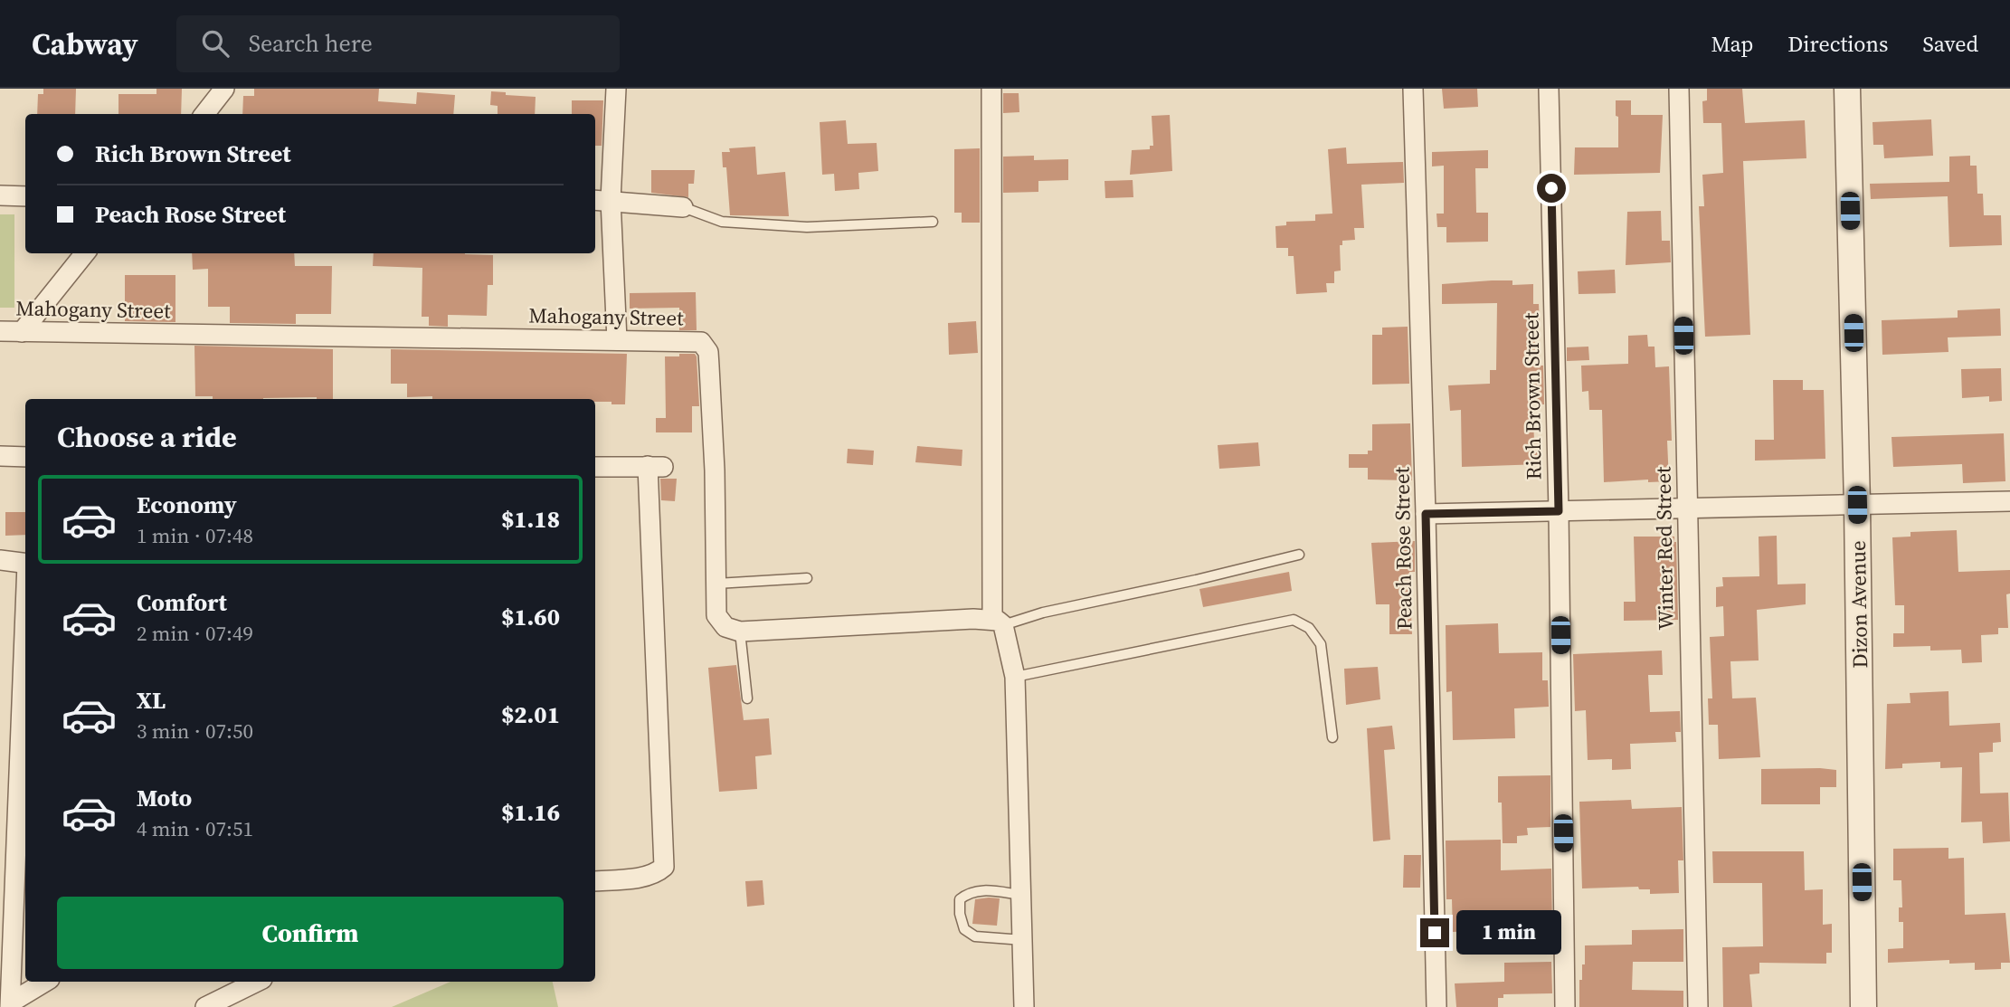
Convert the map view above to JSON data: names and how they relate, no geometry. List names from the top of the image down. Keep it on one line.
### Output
{"streets":{"street":["Mahogany Street","Rich Brown Street","Peach Rose Street","Winter Red Street","Dizon Avenue"]},"page":{"header":"Cabway","search":"Search here","nav":["Map","Directions","Saved"],"banner":["Rich Brown Street","Peach Rose Street"],"heading":"Choose a ride","list":[{"name":"Economy","note":"1 min · 07:48","value":"$1.18"},{"name":"Comfort","note":"2 min · 07:49","value":"$1.60"},{"name":"XL","note":"3 min · 07:50","value":"$2.01"},{"name":"Moto","note":"4 min · 07:51","value":"$1.16"}],"buttons":"Confirm","bubble":"1 min"}}
